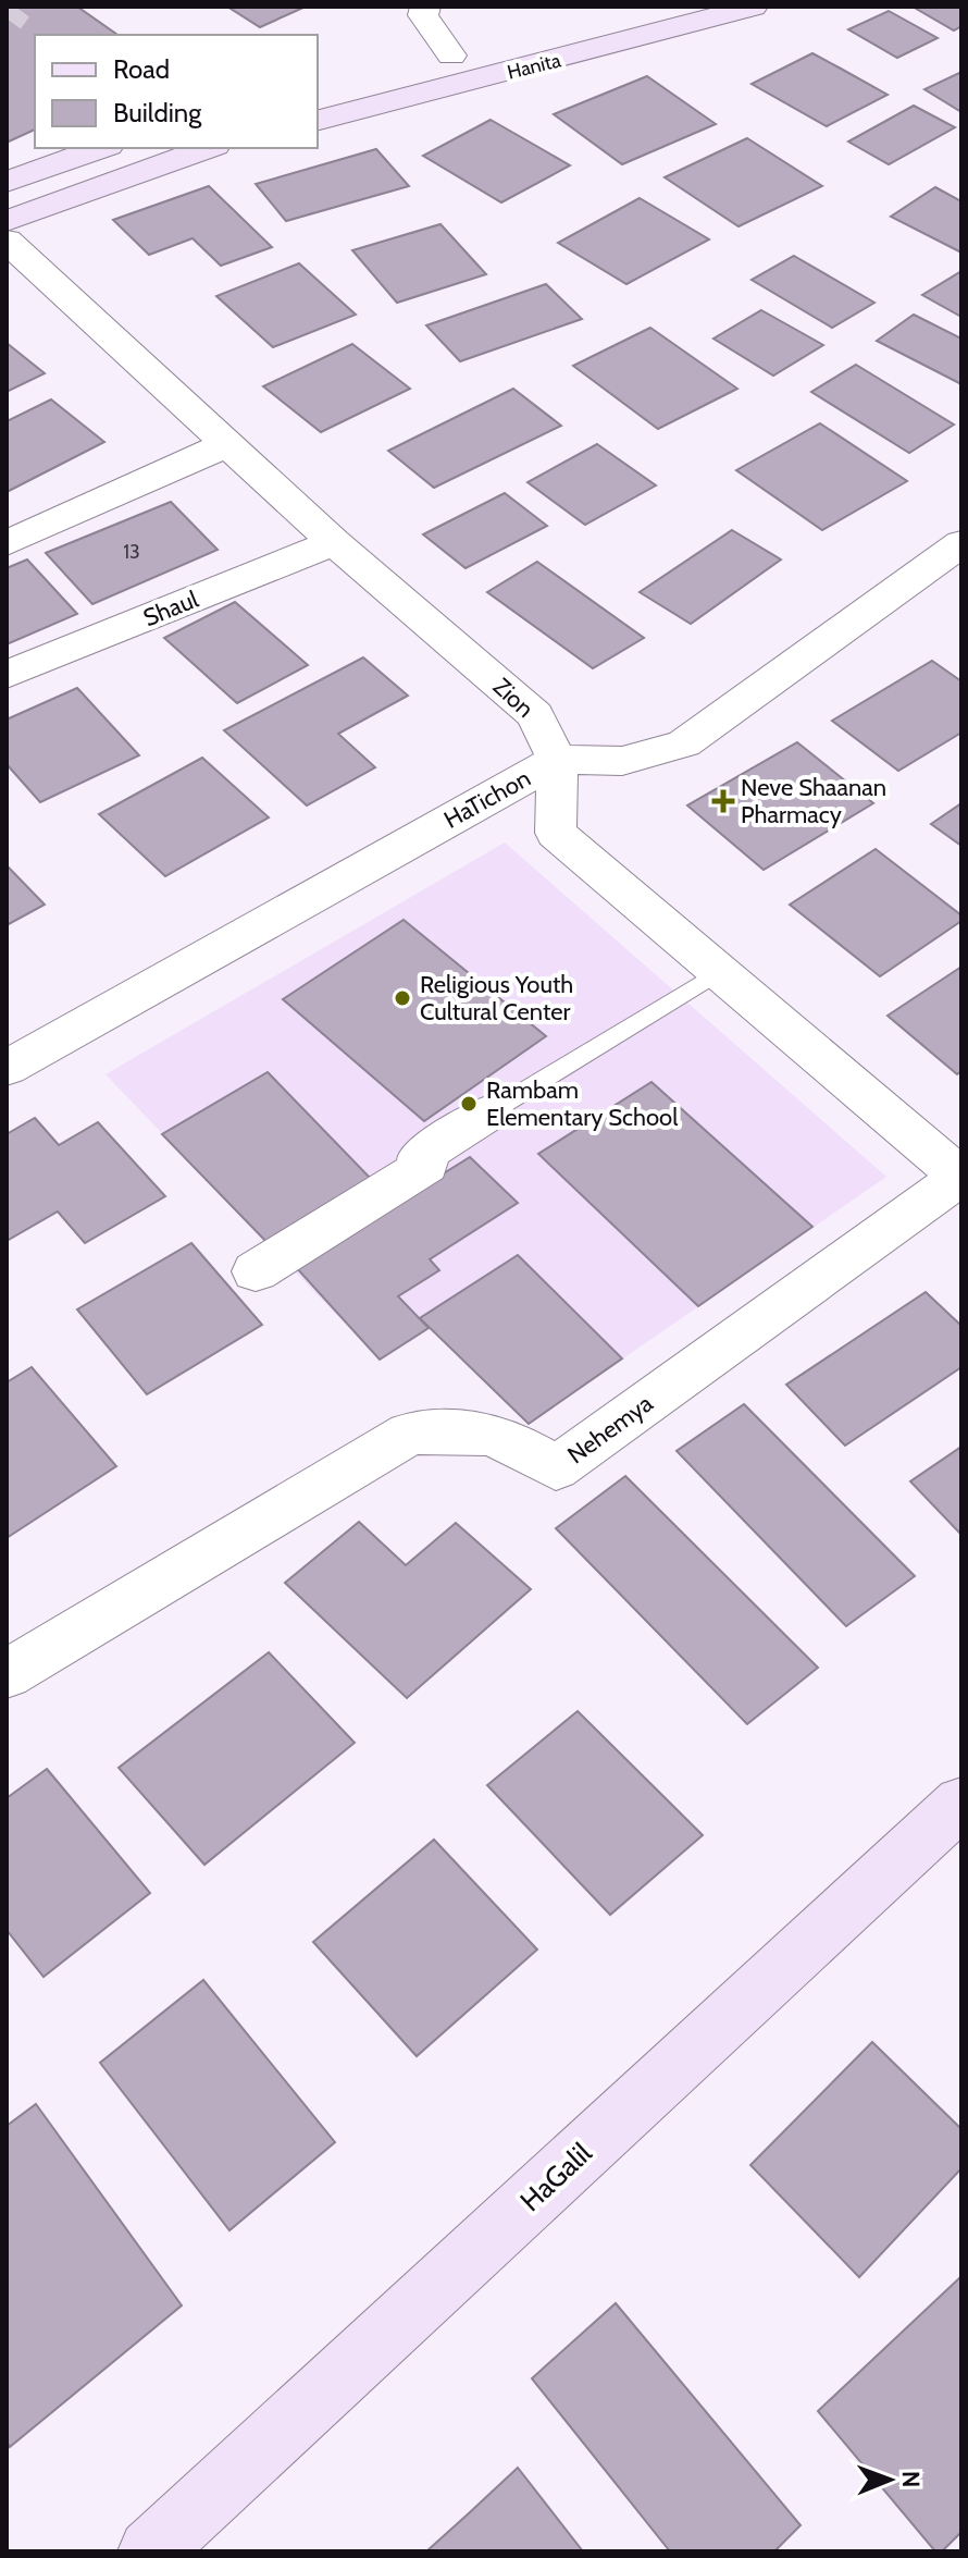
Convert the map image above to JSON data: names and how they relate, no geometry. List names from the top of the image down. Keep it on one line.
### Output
{"streets":{"street":["Hanita","Shaul","Zion","HaTichon","Nehemya","HaGalil"]},"crossings":[["Shaul","Zion"],["Zion","HaTichon"],["Zion","Nehemya"]],"places":{"health":["Neve Shaanan Pharmacy"],"other":["Religious Youth Cultural Center","Rambam Elementary School"]},"house_numbers":["13"],"legend":["Road","Building"],"north":"right"}
